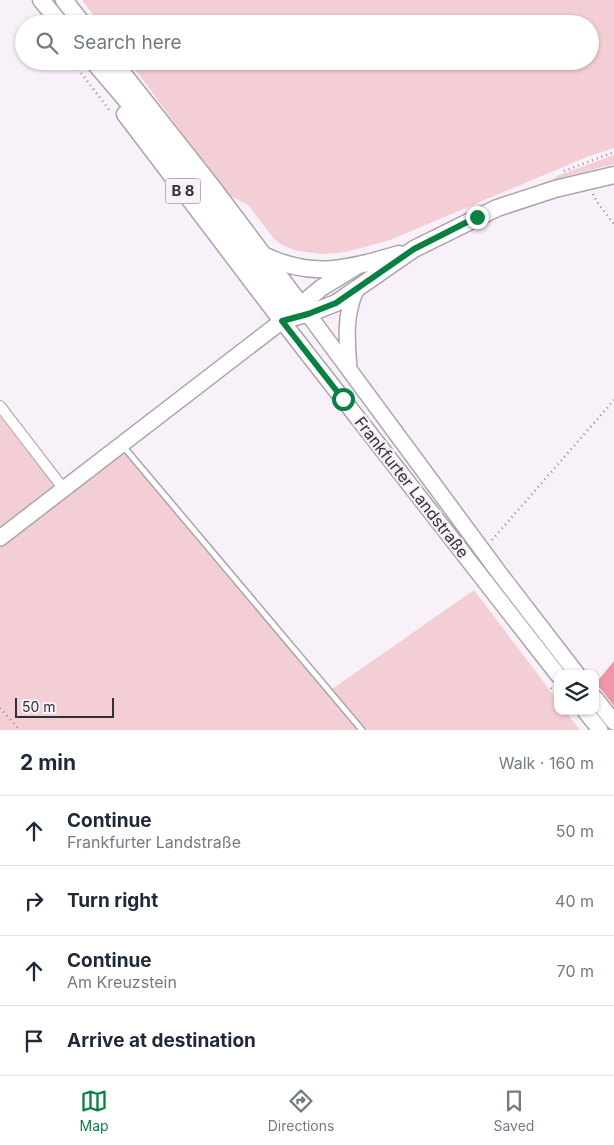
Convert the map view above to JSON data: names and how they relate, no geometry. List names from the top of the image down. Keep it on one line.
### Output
{"streets":{"main road":["B 8","Frankfurter Landstraße"]},"crossings":[["B 8","Frankfurter Landstraße"]],"scale_bar":"50 m","page":{"search":"Search here","scale":"50 m","heading":["2 min","Walk · 160 m"],"list":[["Continue","Frankfurter Landstraße","50 m"],["Turn right","40 m"],["Continue","Am Kreuzstein","70 m"],"Arrive at destination"],"nav":["Map","Directions","Saved"]}}
